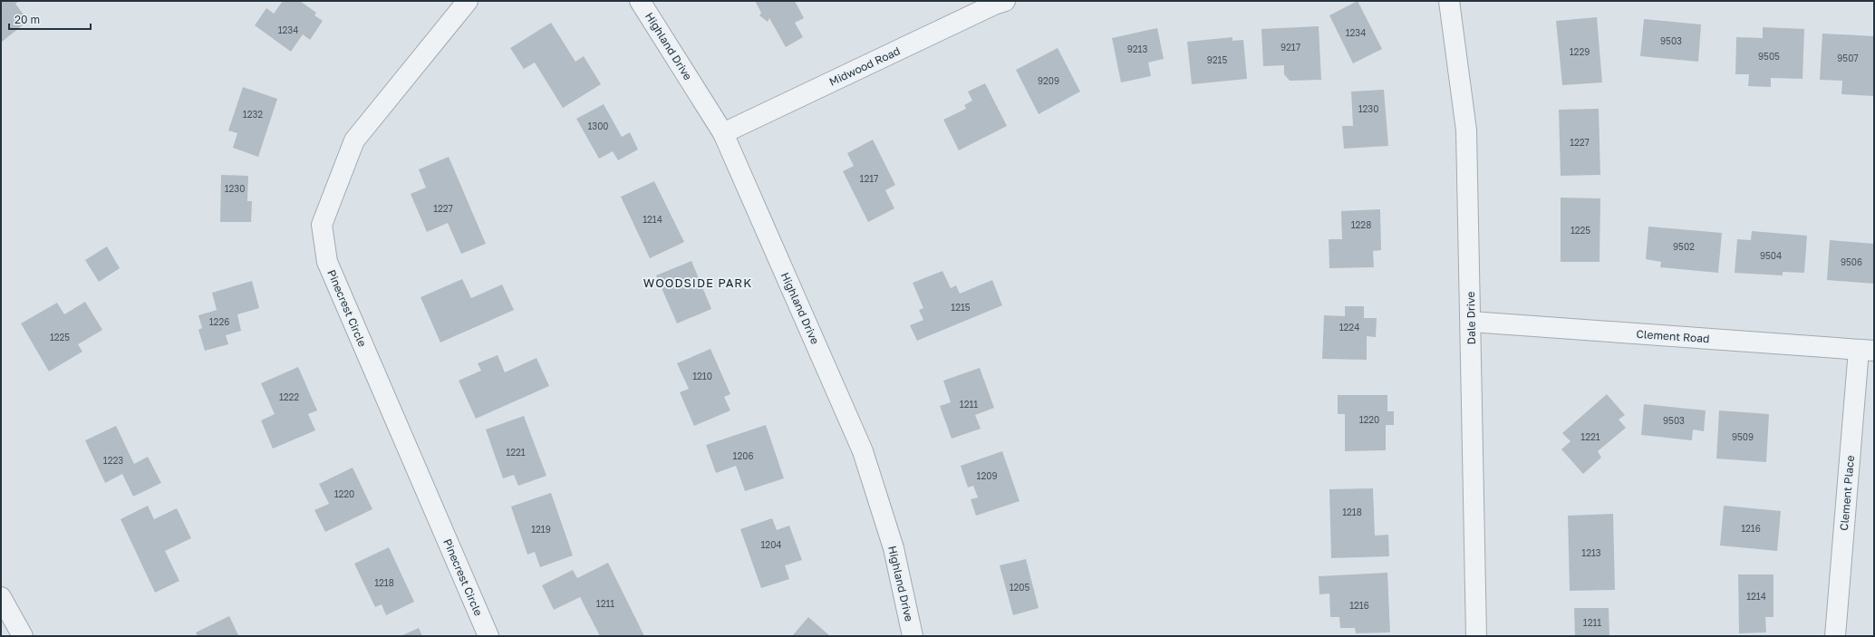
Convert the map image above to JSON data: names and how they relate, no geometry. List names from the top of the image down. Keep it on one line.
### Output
{"streets":{"street":["Highland Drive","Midwood Road","Pinecrest Circle","Dale Drive","Clement Road","Clement Place"]},"crossings":[["Highland Drive","Midwood Road"],["Dale Drive","Clement Road"],["Clement Road","Clement Place"]],"districts":["WOODSIDE PARK"],"house_numbers":["1234","1234","9503","9217","9213","1229","9505","9507","9215","9209","1230","1232","1300","1227","1217","1230","1227","1214","1228","1225","9502","9504","9506","1215","1226","1224","1225","1210","1222","1211","1220","9503","1221","9509","1221","1206","1223","1209","1220","1218","1216","1219","1204","1213","1218","1205","1214","1211","1216","1211"],"scale_bar":"20 m"}
